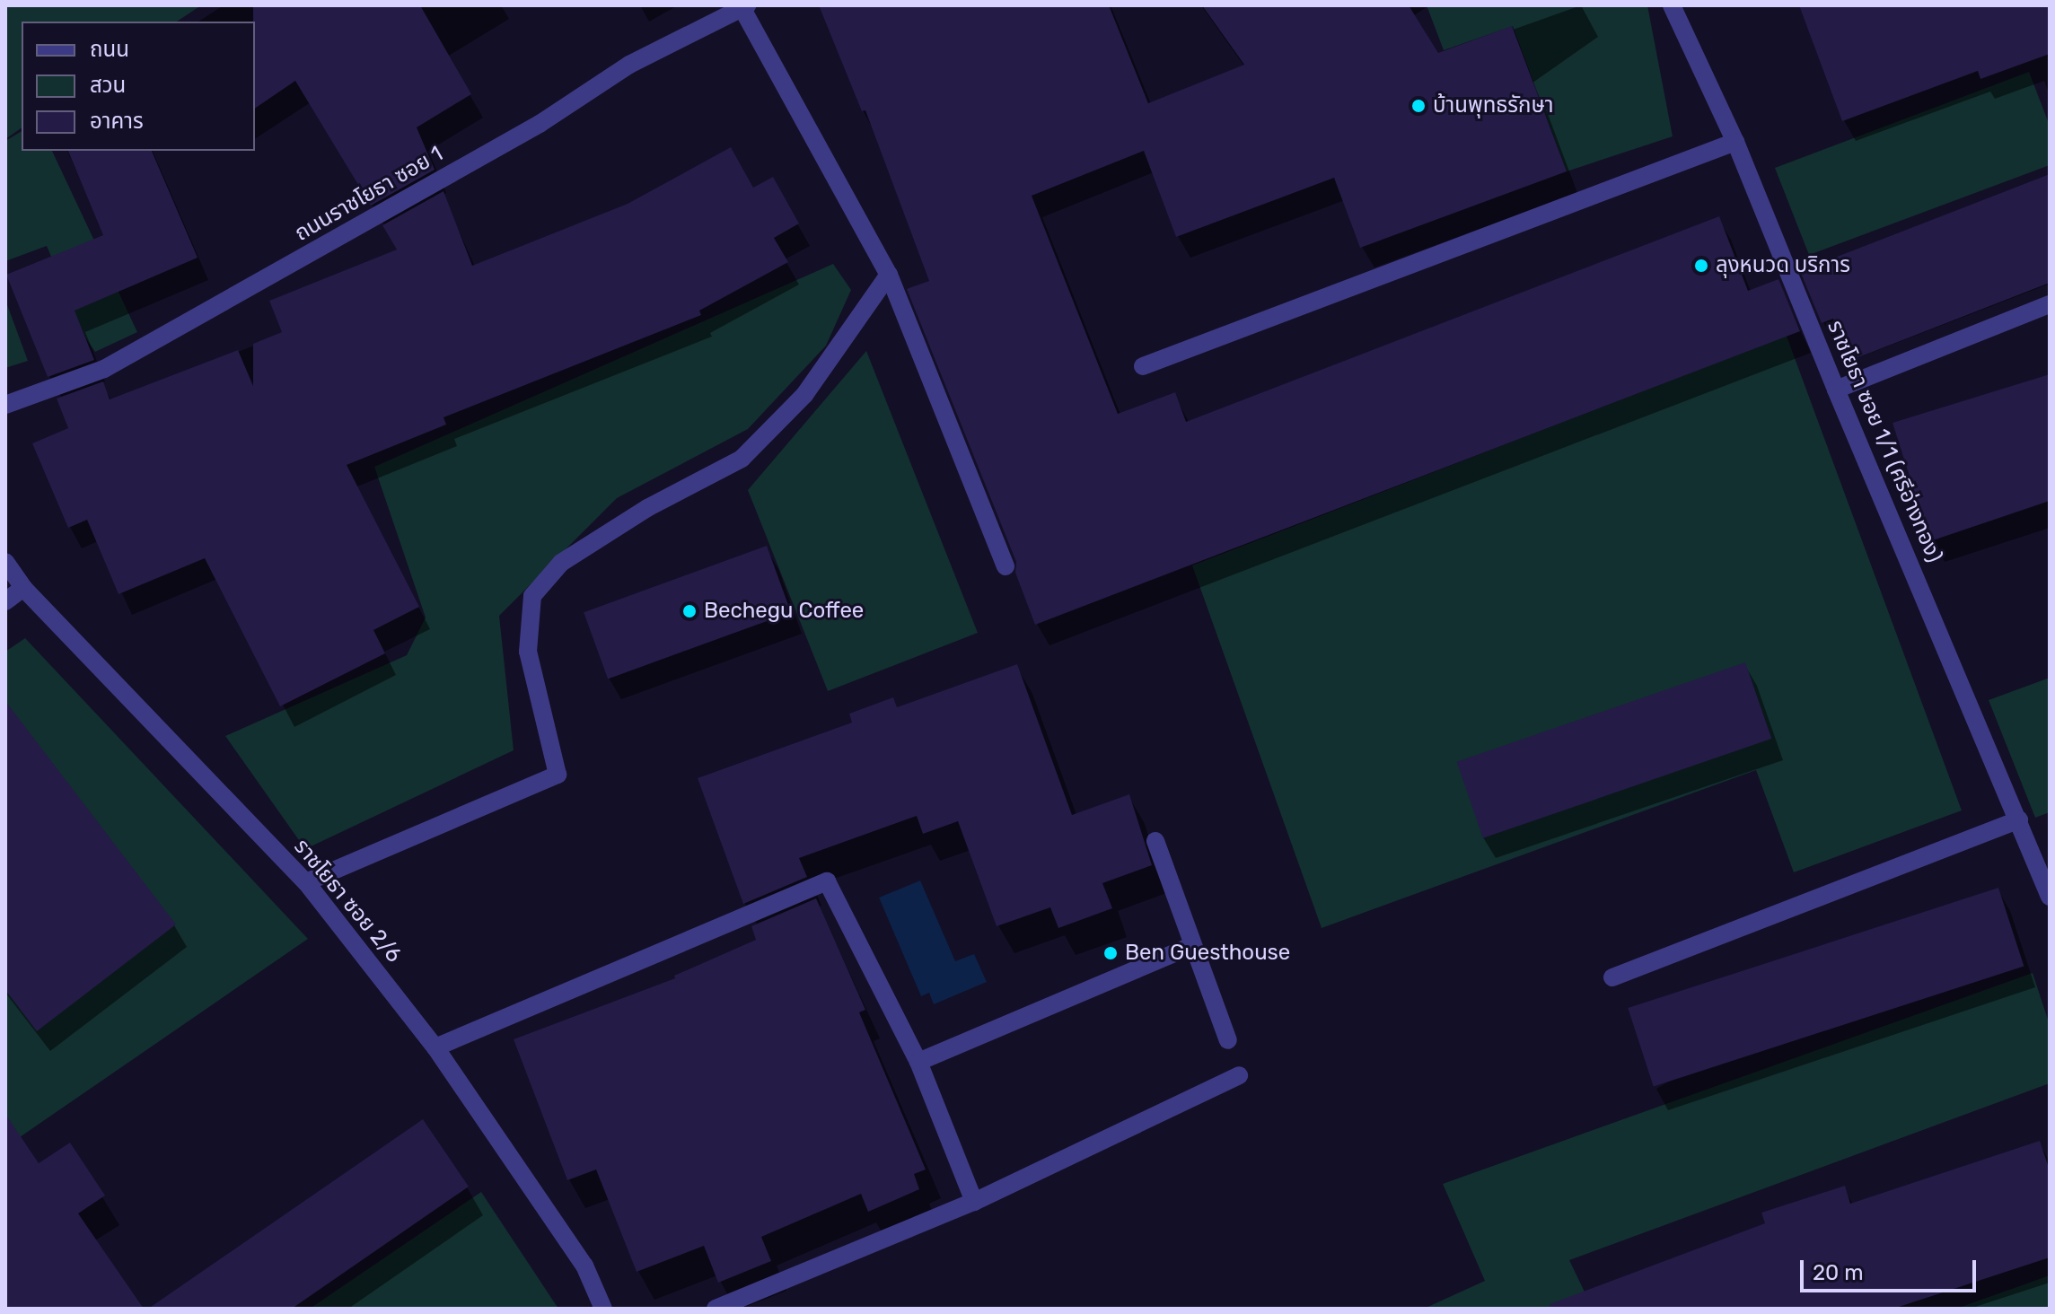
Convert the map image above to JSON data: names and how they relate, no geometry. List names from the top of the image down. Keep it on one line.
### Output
{"streets":{"street":["ถนนราชโยธา ซอย 1","ราชโยธา ซอย 1/1 (ศรีอ่างทอง)","ราชโยธา ซอย 2/6"]},"places":["บ้านพุทธรักษา","ลุงหนวด บริการ","Bechegu Coffee","Ben Guesthouse"],"legend":["ถนน","สวน","อาคาร"],"scale_bar":"20 m"}
